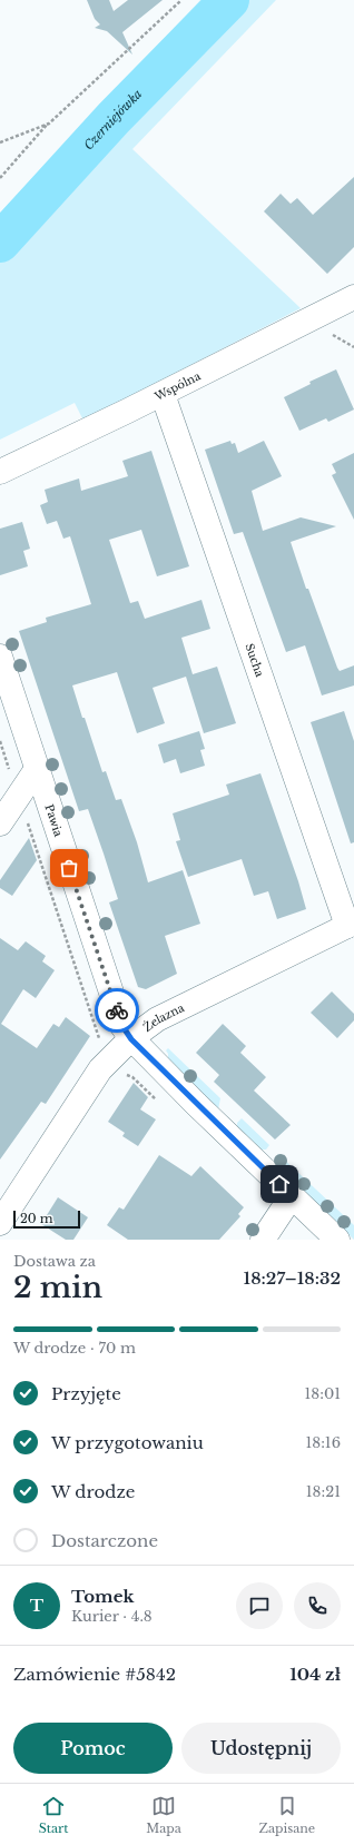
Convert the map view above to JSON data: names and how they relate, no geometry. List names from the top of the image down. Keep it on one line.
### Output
{"streets":{"street":["Wspólna","Sucha","Pawia","Żelazna"]},"crossings":[["Wspólna","Sucha"],["Sucha","Żelazna"],["Pawia","Żelazna"]],"water":["Czerniejówka"],"scale_bar":"20 m","page":{"scale":"20 m","heading":["2 min","Dostawa za","18:27–18:32"],"panel":["Tomek","Kurier · 4.8","Zamówienie #5842","104 zł"],"bar":"W drodze · 70 m","list":[["Przyjęte","18:01"],["W przygotowaniu","18:16"],["W drodze","18:21"],"Dostarczone"],"round":"T","buttons":["Pomoc","Udostępnij"],"tabs":["Start","Mapa","Zapisane"]}}
